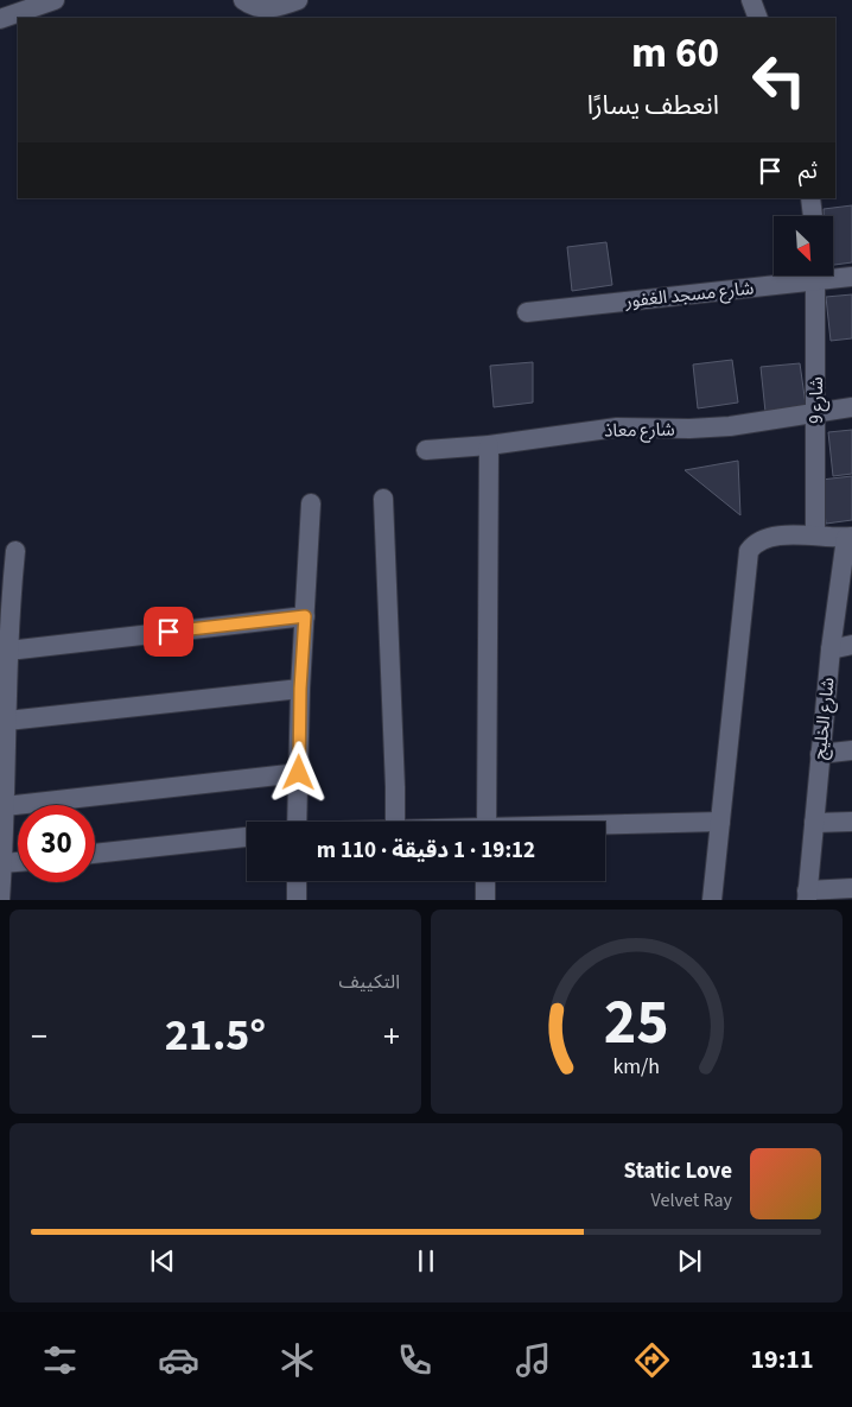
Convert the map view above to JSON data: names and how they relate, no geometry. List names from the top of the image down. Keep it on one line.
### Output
{"streets":{"street":["شارع مسجد الغفور","شارع 9","شارع معاذ","شارع الخليج"]},"crossings":[["شارع 9","شارع معاذ"]],"north":"bottom right","page":{"turn":["60 m","انعطف يسارًا"],"then":"ثم","limit":"30","trip":"19:12 · 1 دقيقة · 110 m","tile":"التكييف","heat":["−","21.5°","+"],"song":["Static Love","Velvet Ray"],"tabs":"19:11","gauge":["25","km/h"]}}
